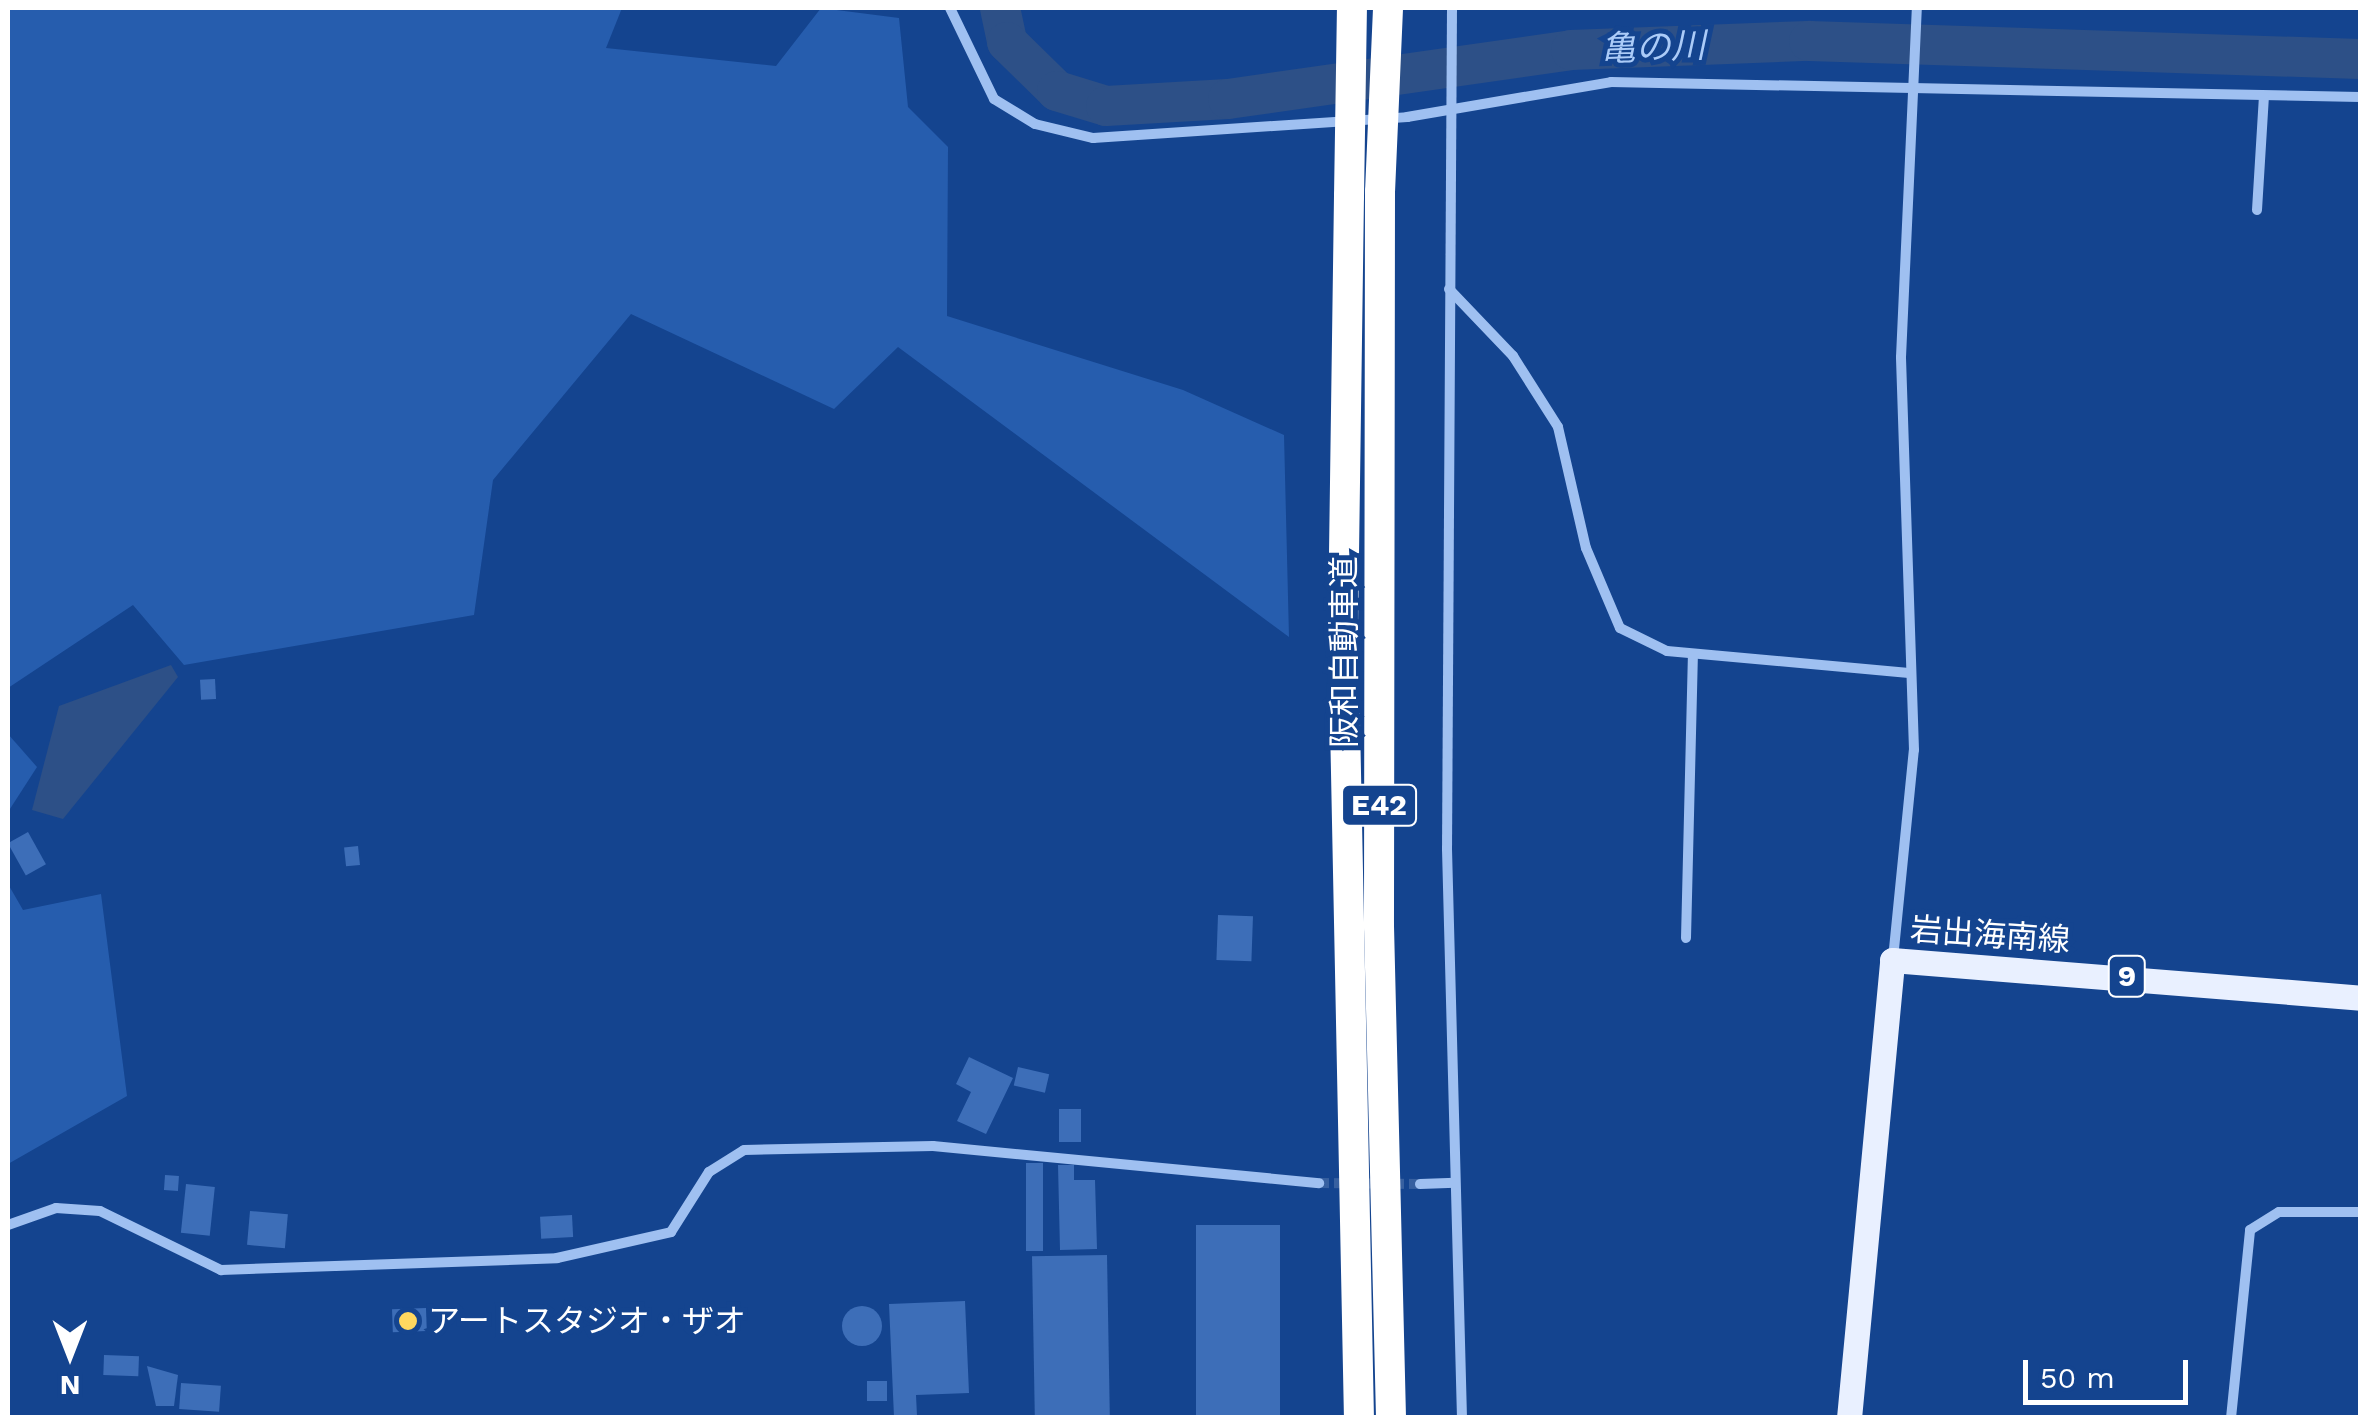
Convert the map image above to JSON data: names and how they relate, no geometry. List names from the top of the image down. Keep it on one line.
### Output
{"streets":{"highway":["阪和自動車道","E42"],"main road":["岩出海南線","9"]},"water":["亀の川"],"places":["アートスタジオ・ザオ"],"scale_bar":"50 m","north":"bottom"}
